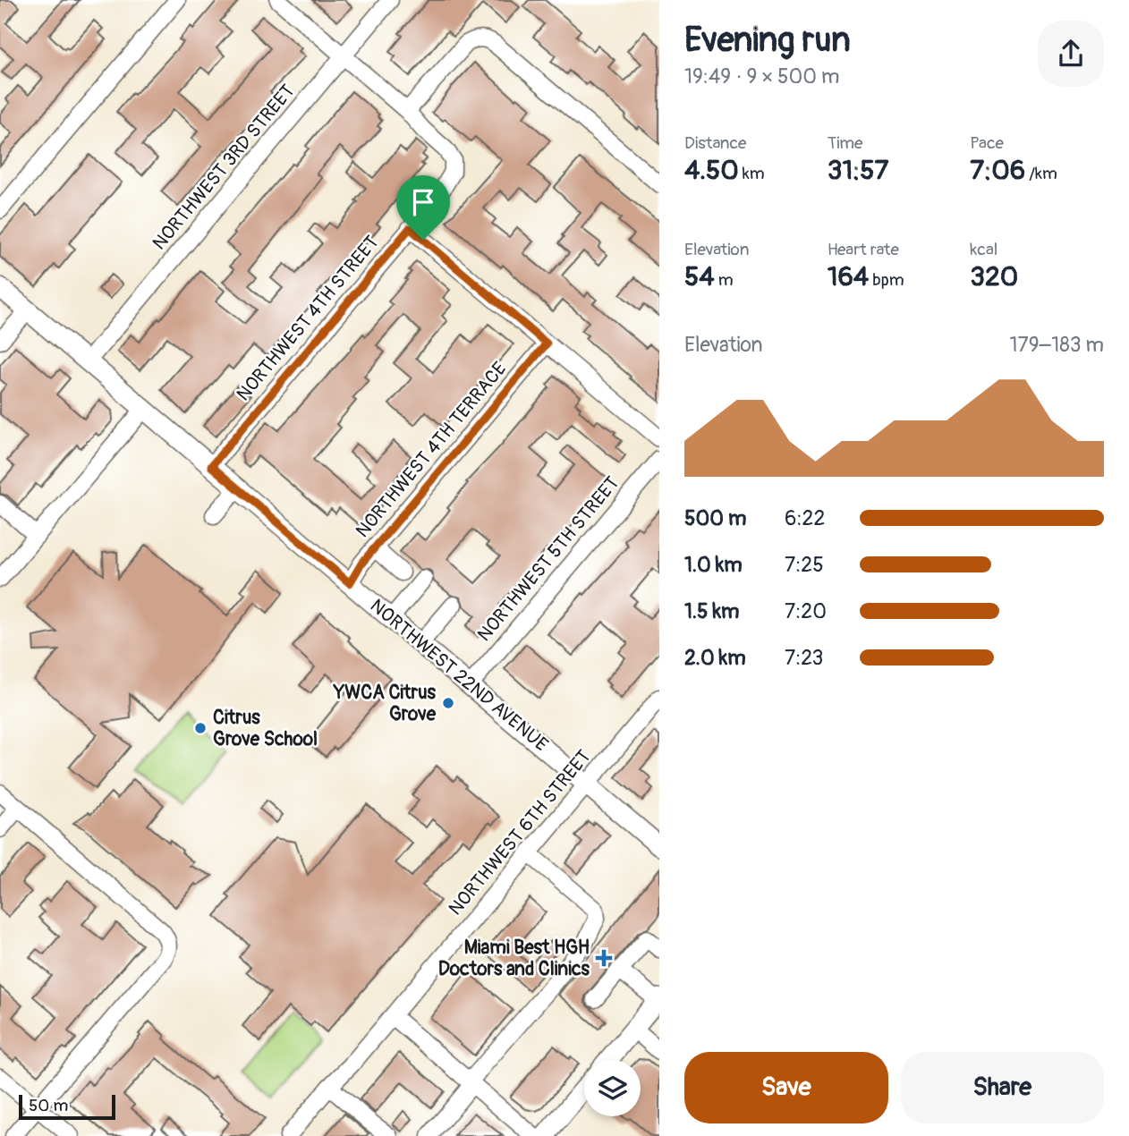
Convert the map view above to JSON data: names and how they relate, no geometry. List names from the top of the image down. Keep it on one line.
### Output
{"streets":{"main road":["NORTHWEST 22ND AVENUE"],"street":["NORTHWEST 3RD STREET","NORTHWEST 4TH STREET","NORTHWEST 4TH TERRACE","NORTHWEST 5TH STREET","NORTHWEST 6TH STREET"]},"crossings":[["NORTHWEST 3RD STREET","NORTHWEST 22ND AVENUE"],["NORTHWEST 4TH STREET","NORTHWEST 22ND AVENUE"],["NORTHWEST 4TH TERRACE","NORTHWEST 22ND AVENUE"],["NORTHWEST 5TH STREET","NORTHWEST 22ND AVENUE"],["NORTHWEST 22ND AVENUE","NORTHWEST 6TH STREET"]],"places":{"other":["YWCA Citrus Grove","Citrus Grove School"],"health":["Miami Best HGH Doctors and Clinics"]},"scale_bar":"50 m","page":{"heading":["Evening run","19:49 · 9 × 500 m"],"stats":[["Distance","4.50 km"],["Time","31:57"],["Pace","7:06 /km"],["Elevation","54 m"],["Heart rate","164 bpm"],["kcal","320"]],"chart":["Elevation","179–183 m"],"list":[{"name":"500 m","note":"6:22"},{"name":"1.0 km","note":"7:25"},{"name":"1.5 km","note":"7:20"},{"name":"2.0 km","note":"7:23"}],"buttons":["Save","Share"],"scale":"50 m"}}
